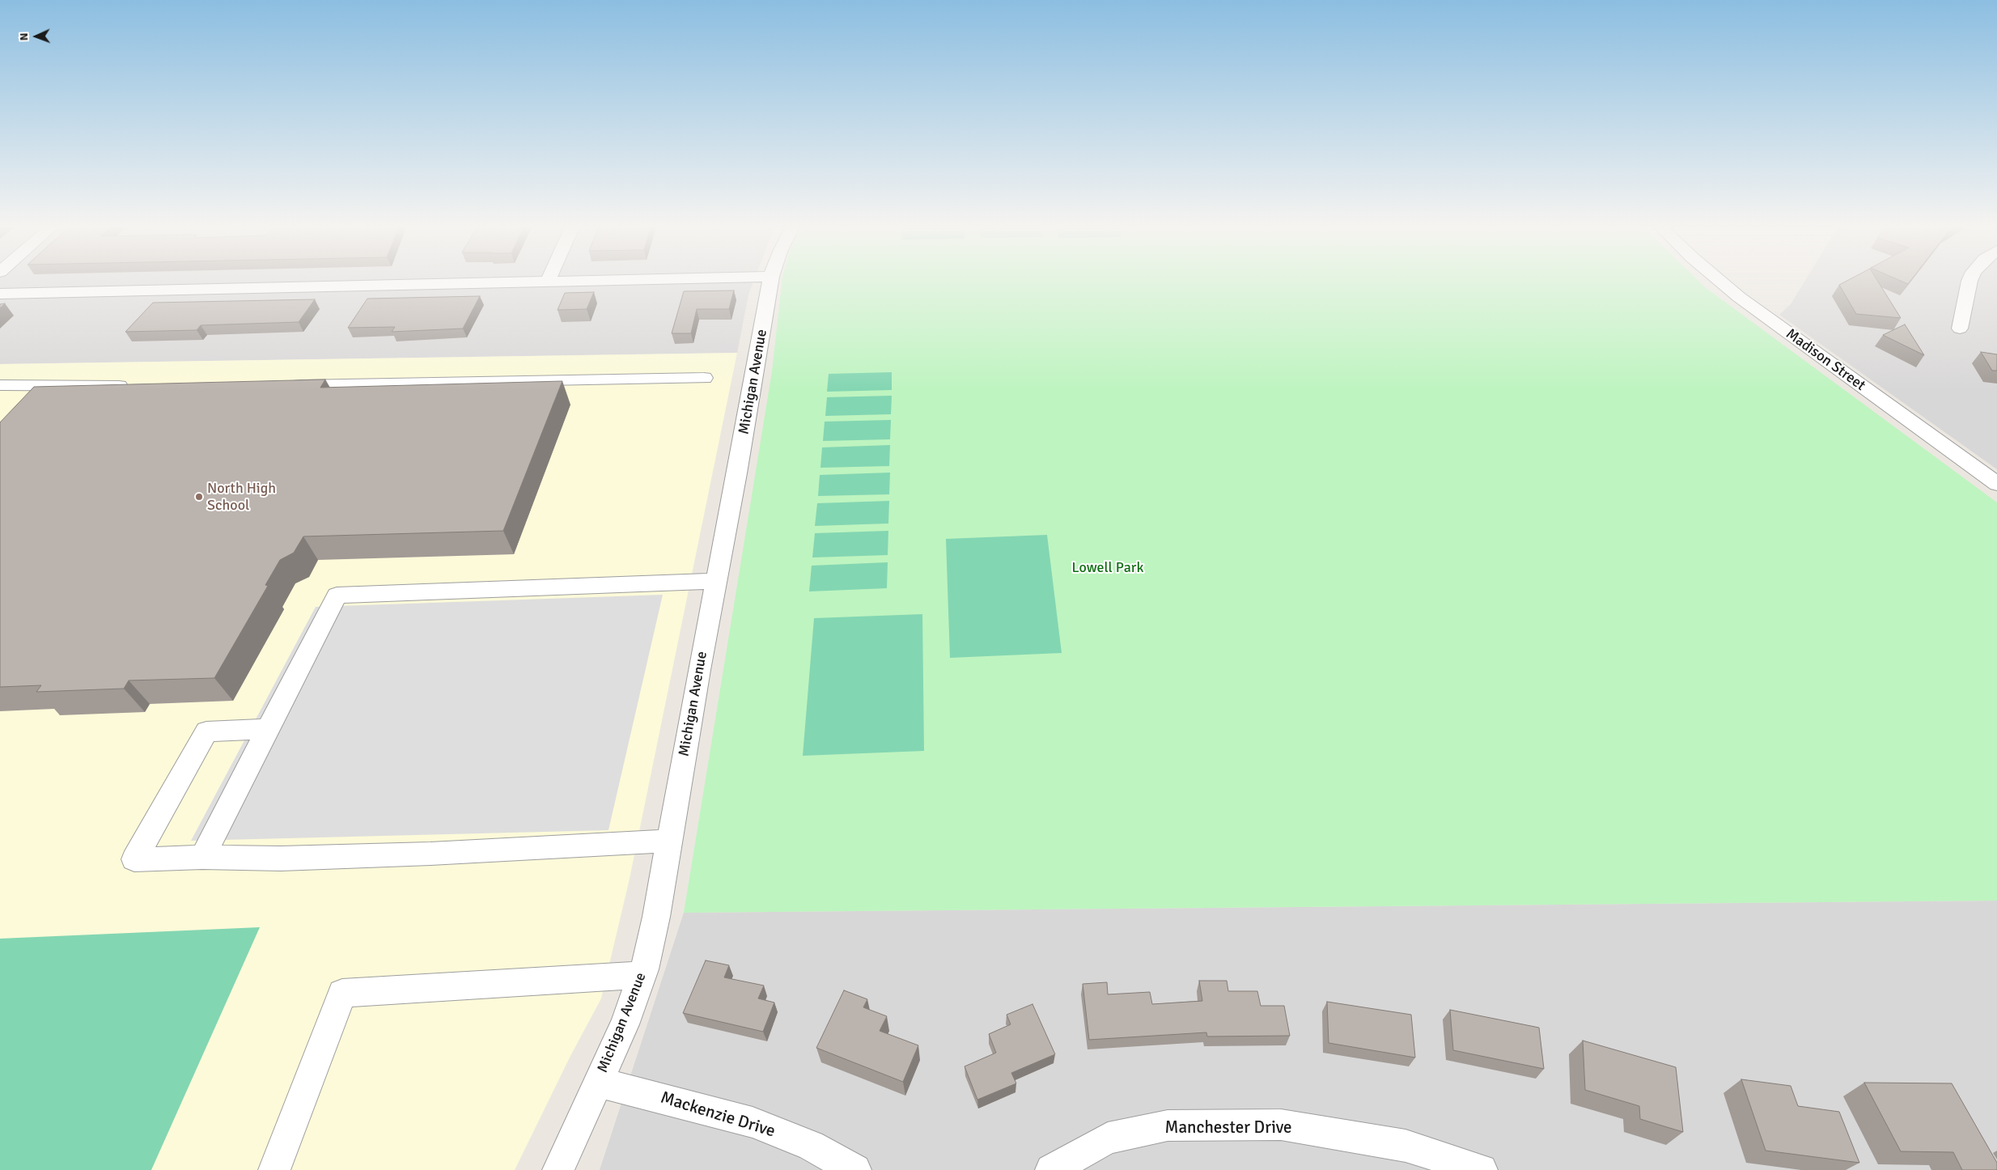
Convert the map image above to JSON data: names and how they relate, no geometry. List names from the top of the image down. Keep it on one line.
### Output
{"streets":{"street":["Madison Street","Michigan Avenue","Mackenzie Drive","Manchester Drive"]},"crossings":[["Michigan Avenue","Mackenzie Drive"]],"parks":["Lowell Park"],"places":["North High School"],"north":"left"}
